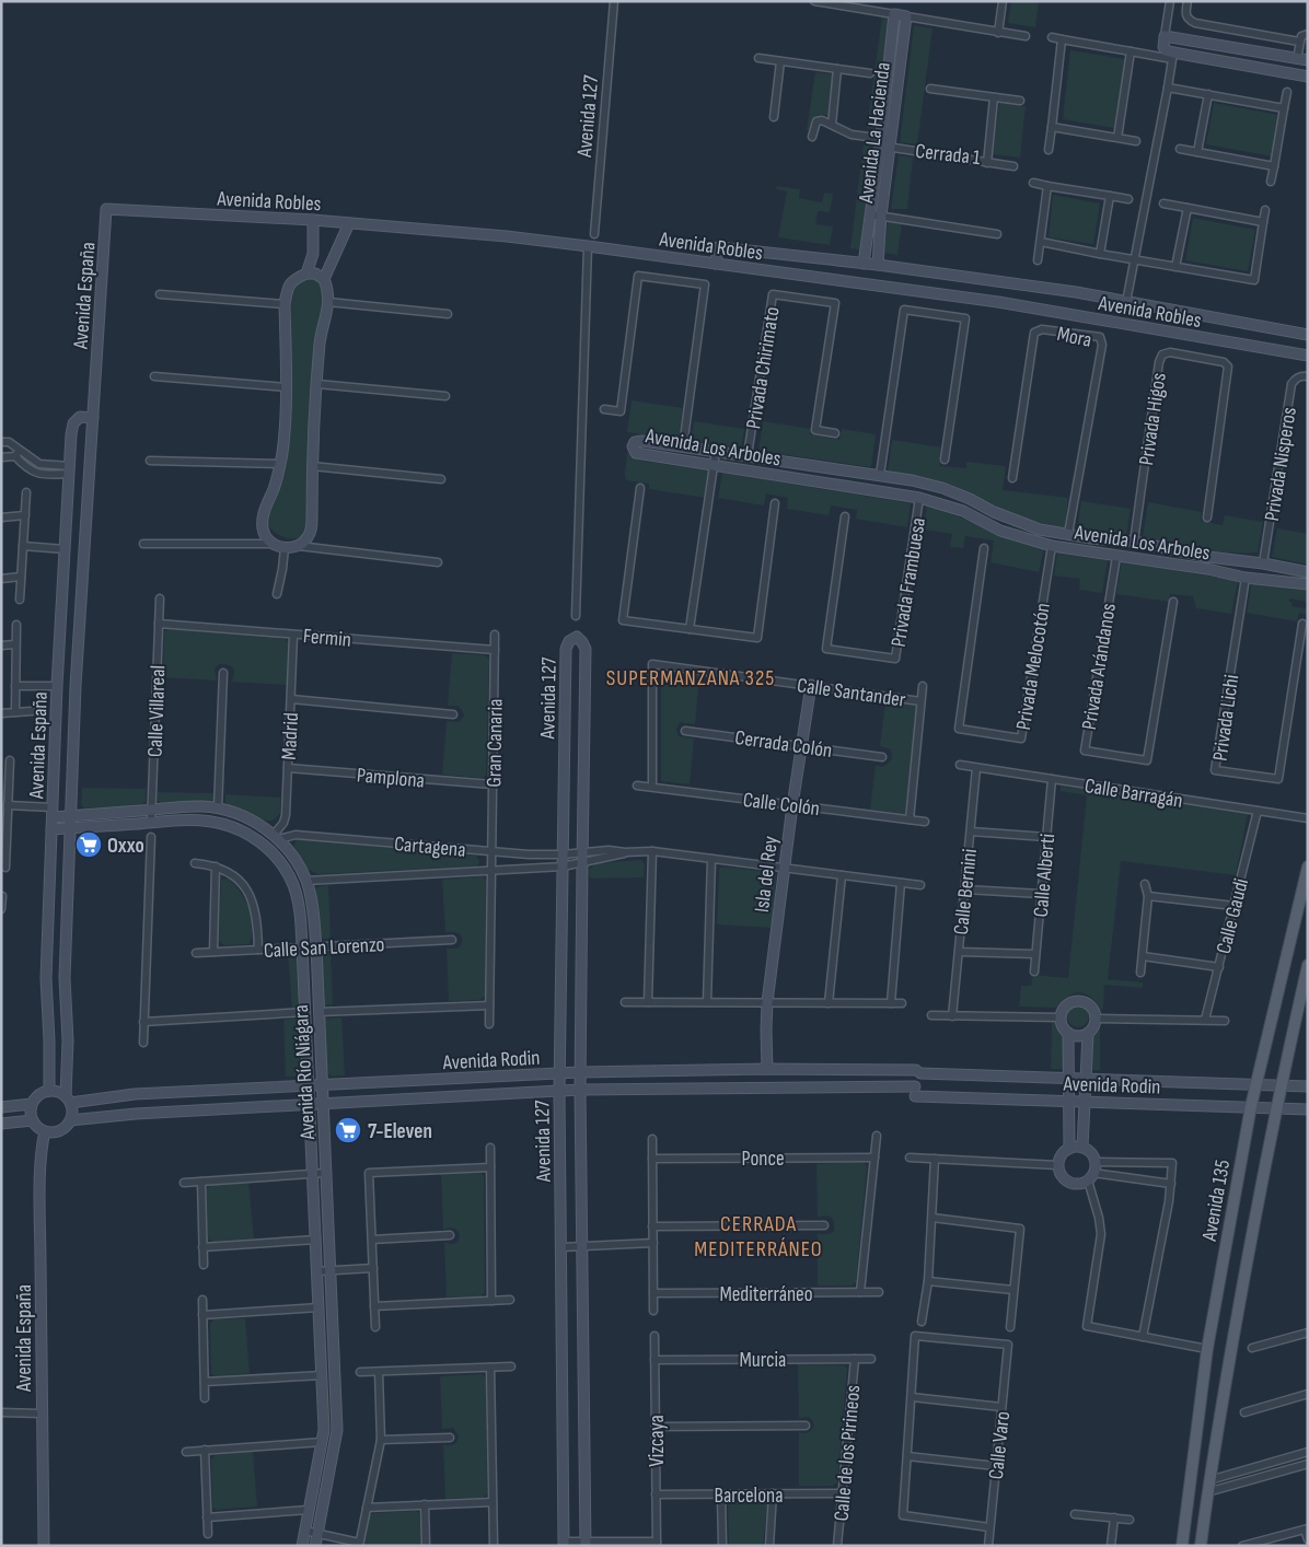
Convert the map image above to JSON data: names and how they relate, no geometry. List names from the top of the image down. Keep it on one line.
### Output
{"streets":{"main road":["Avenida 135"],"street":["Avenida 127","Avenida La Hacienda","Cerrada 1","Avenida Robles","Avenida España","Mora","Privada Chirimato","Privada Higos","Avenida Los Arboles","Privada Nisperos","Privada Frambuesa","Fermin","Privada Melocotón","Privada Arándanos","Calle Santander","Calle Villareal","Privada Lichi","Madrid","Gran Canaria","Cerrada Colón","Pamplona","Calle Barragán","Calle Colón","Cartagena","Isla del Rey","Calle Alberti","Calle Bernini","Calle Gaudi","Calle San Lorenzo","Avenida Rodin","Avenida Río Niágara","Ponce","Mediterráneo","Murcia","Vizcaya","Calle Varo","Calle de los Pirineos","Barcelona"]},"crossings":[["Avenida 127","Cartagena"],["Avenida 127","Avenida Rodin"],["Avenida La Hacienda","Cerrada 1"],["Avenida La Hacienda","Avenida Robles"],["Avenida Robles","Avenida España"],["Avenida España","Avenida Rodin"],["Avenida España","Avenida Río Niágara"],["Mora","Avenida Los Arboles"],["Privada Chirimato","Avenida Los Arboles"],["Privada Higos","Avenida Los Arboles"],["Avenida Los Arboles","Privada Nisperos"],["Avenida Los Arboles","Privada Frambuesa"],["Avenida Los Arboles","Privada Melocotón"],["Avenida Los Arboles","Privada Arándanos"],["Avenida Los Arboles","Privada Lichi"],["Fermin","Calle Villareal"],["Fermin","Madrid"],["Fermin","Gran Canaria"],["Calle Santander","Calle Colón"],["Calle Santander","Isla del Rey"],["Calle Villareal","Avenida Río Niágara"],["Madrid","Pamplona"],["Madrid","Cartagena"],["Madrid","Avenida Río Niágara"],["Gran Canaria","Pamplona"],["Gran Canaria","Cartagena"],["Cerrada Colón","Isla del Rey"],["Calle Barragán","Calle Alberti"],["Calle Barragán","Calle Bernini"],["Calle Barragán","Calle Gaudi"],["Calle Colón","Isla del Rey"],["Cartagena","Avenida Río Niágara"],["Isla del Rey","Avenida Rodin"],["Calle San Lorenzo","Avenida Río Niágara"],["Avenida Rodin","Avenida Río Niágara"],["Avenida Rodin","Avenida 135"],["Murcia","Vizcaya"],["Murcia","Calle de los Pirineos"],["Vizcaya","Barcelona"],["Calle de los Pirineos","Barcelona"]],"districts":["SUPERMANZANA 325","CERRADA MEDITERRÁNEO"],"places":{"supermarket":["Oxxo","7-Eleven"]}}
